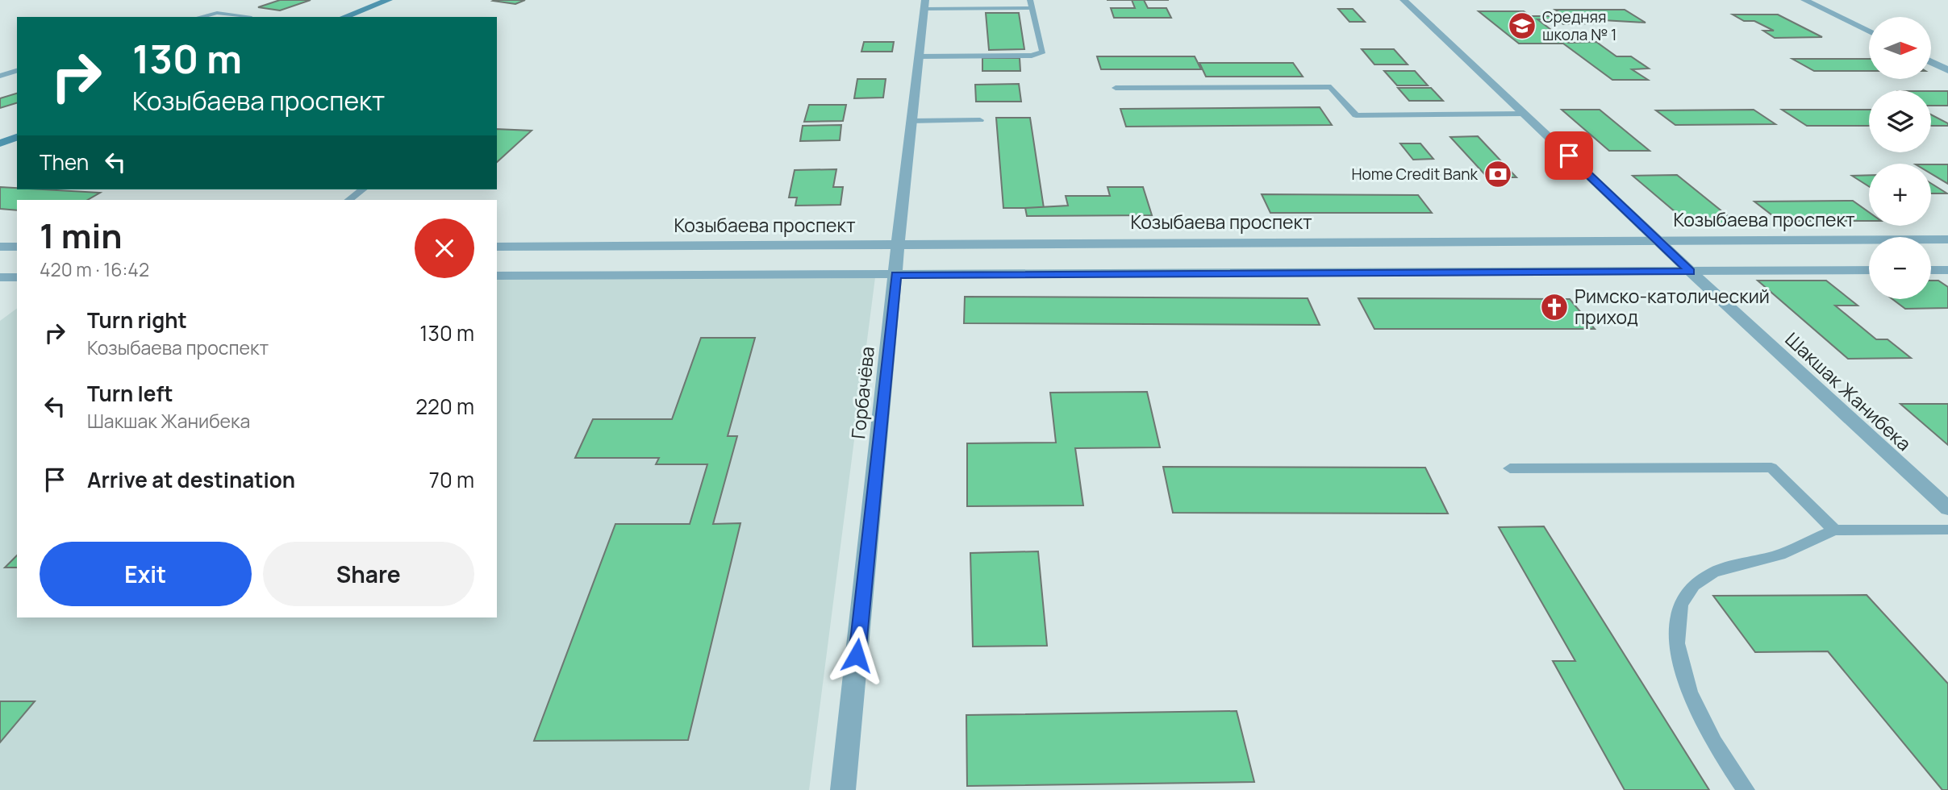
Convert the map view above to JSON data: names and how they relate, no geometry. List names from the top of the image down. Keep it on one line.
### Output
{"streets":{"street":["Козыбаева проспект","Шакшак Жанибека","Горбачёва"]},"crossings":[["Козыбаева проспект","Шакшак Жанибека"],["Козыбаева проспект","Горбачёва"]],"places":{"school or university":["Средняя школа № 1"],"bank":["Home Credit Bank"],"church":["Римско-католический приход"]},"north":"right","page":{"map_buttons":["+","−"],"turn":["130 m","Козыбаева проспект"],"then":"Then","heading":["1 min","420 m · 16:42"],"list":[{"name":"Turn right","note":"Козыбаева проспект","value":"130 m"},{"name":"Turn left","note":"Шакшак Жанибека","value":"220 m"},{"name":"Arrive at destination","value":"70 m"}],"buttons":["Exit","Share"]}}
